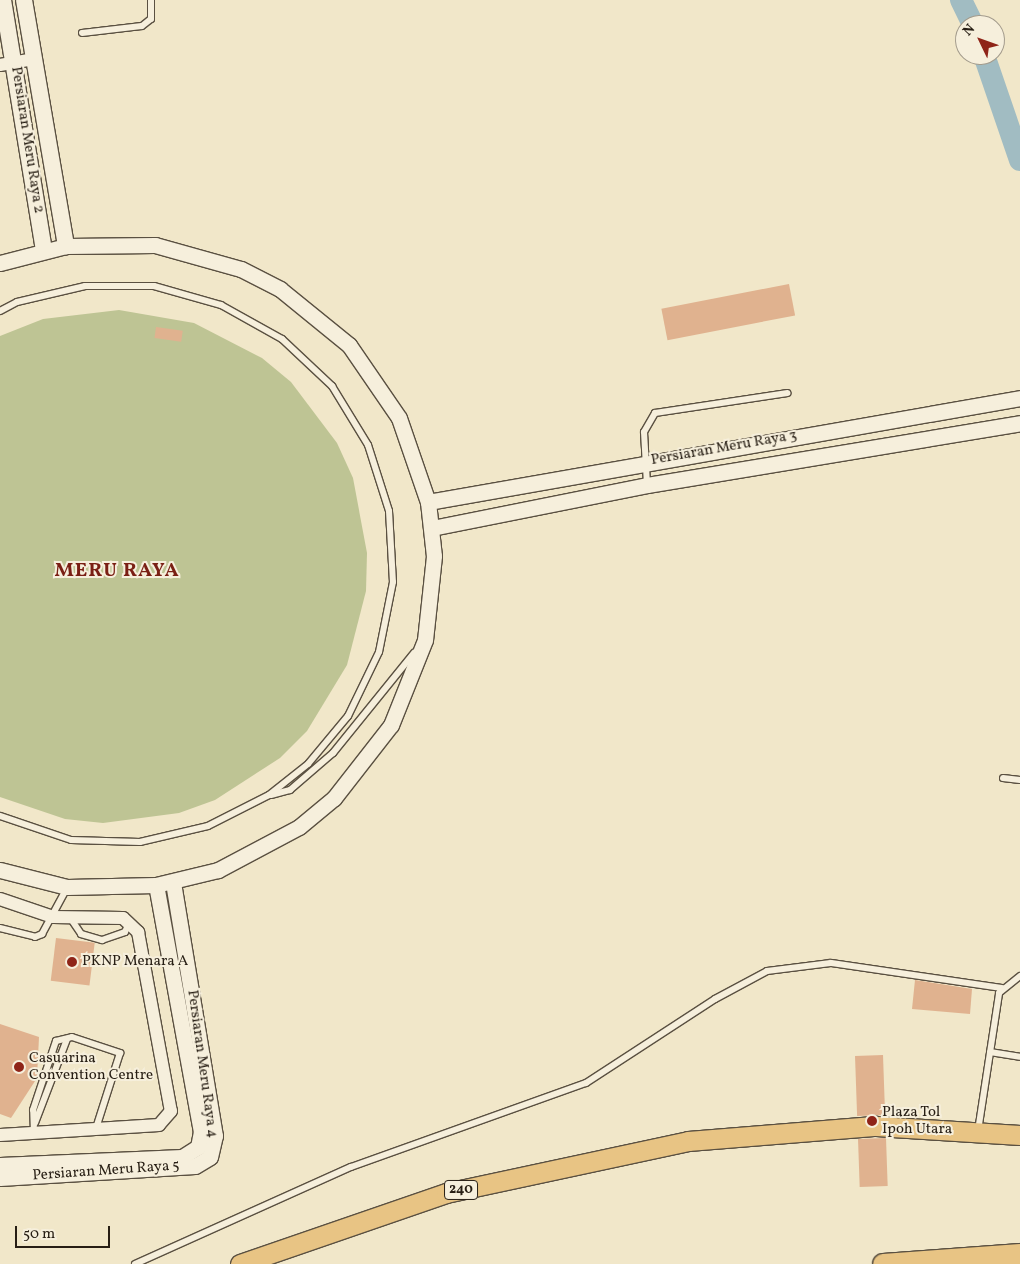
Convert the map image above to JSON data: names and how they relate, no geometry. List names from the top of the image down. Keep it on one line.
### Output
{"streets":{"main road":["Persiaran Meru Raya 2","240"],"street":["Persiaran Meru Raya 3","Persiaran Meru Raya 4","Persiaran Meru Raya 5"]},"crossings":[["Persiaran Meru Raya 4","Persiaran Meru Raya 5"]],"districts":["MERU RAYA"],"places":["PKNP Menara A","Casuarina Convention Centre","Plaza Tol Ipoh Utara"],"scale_bar":"50 m","north":"top left"}
